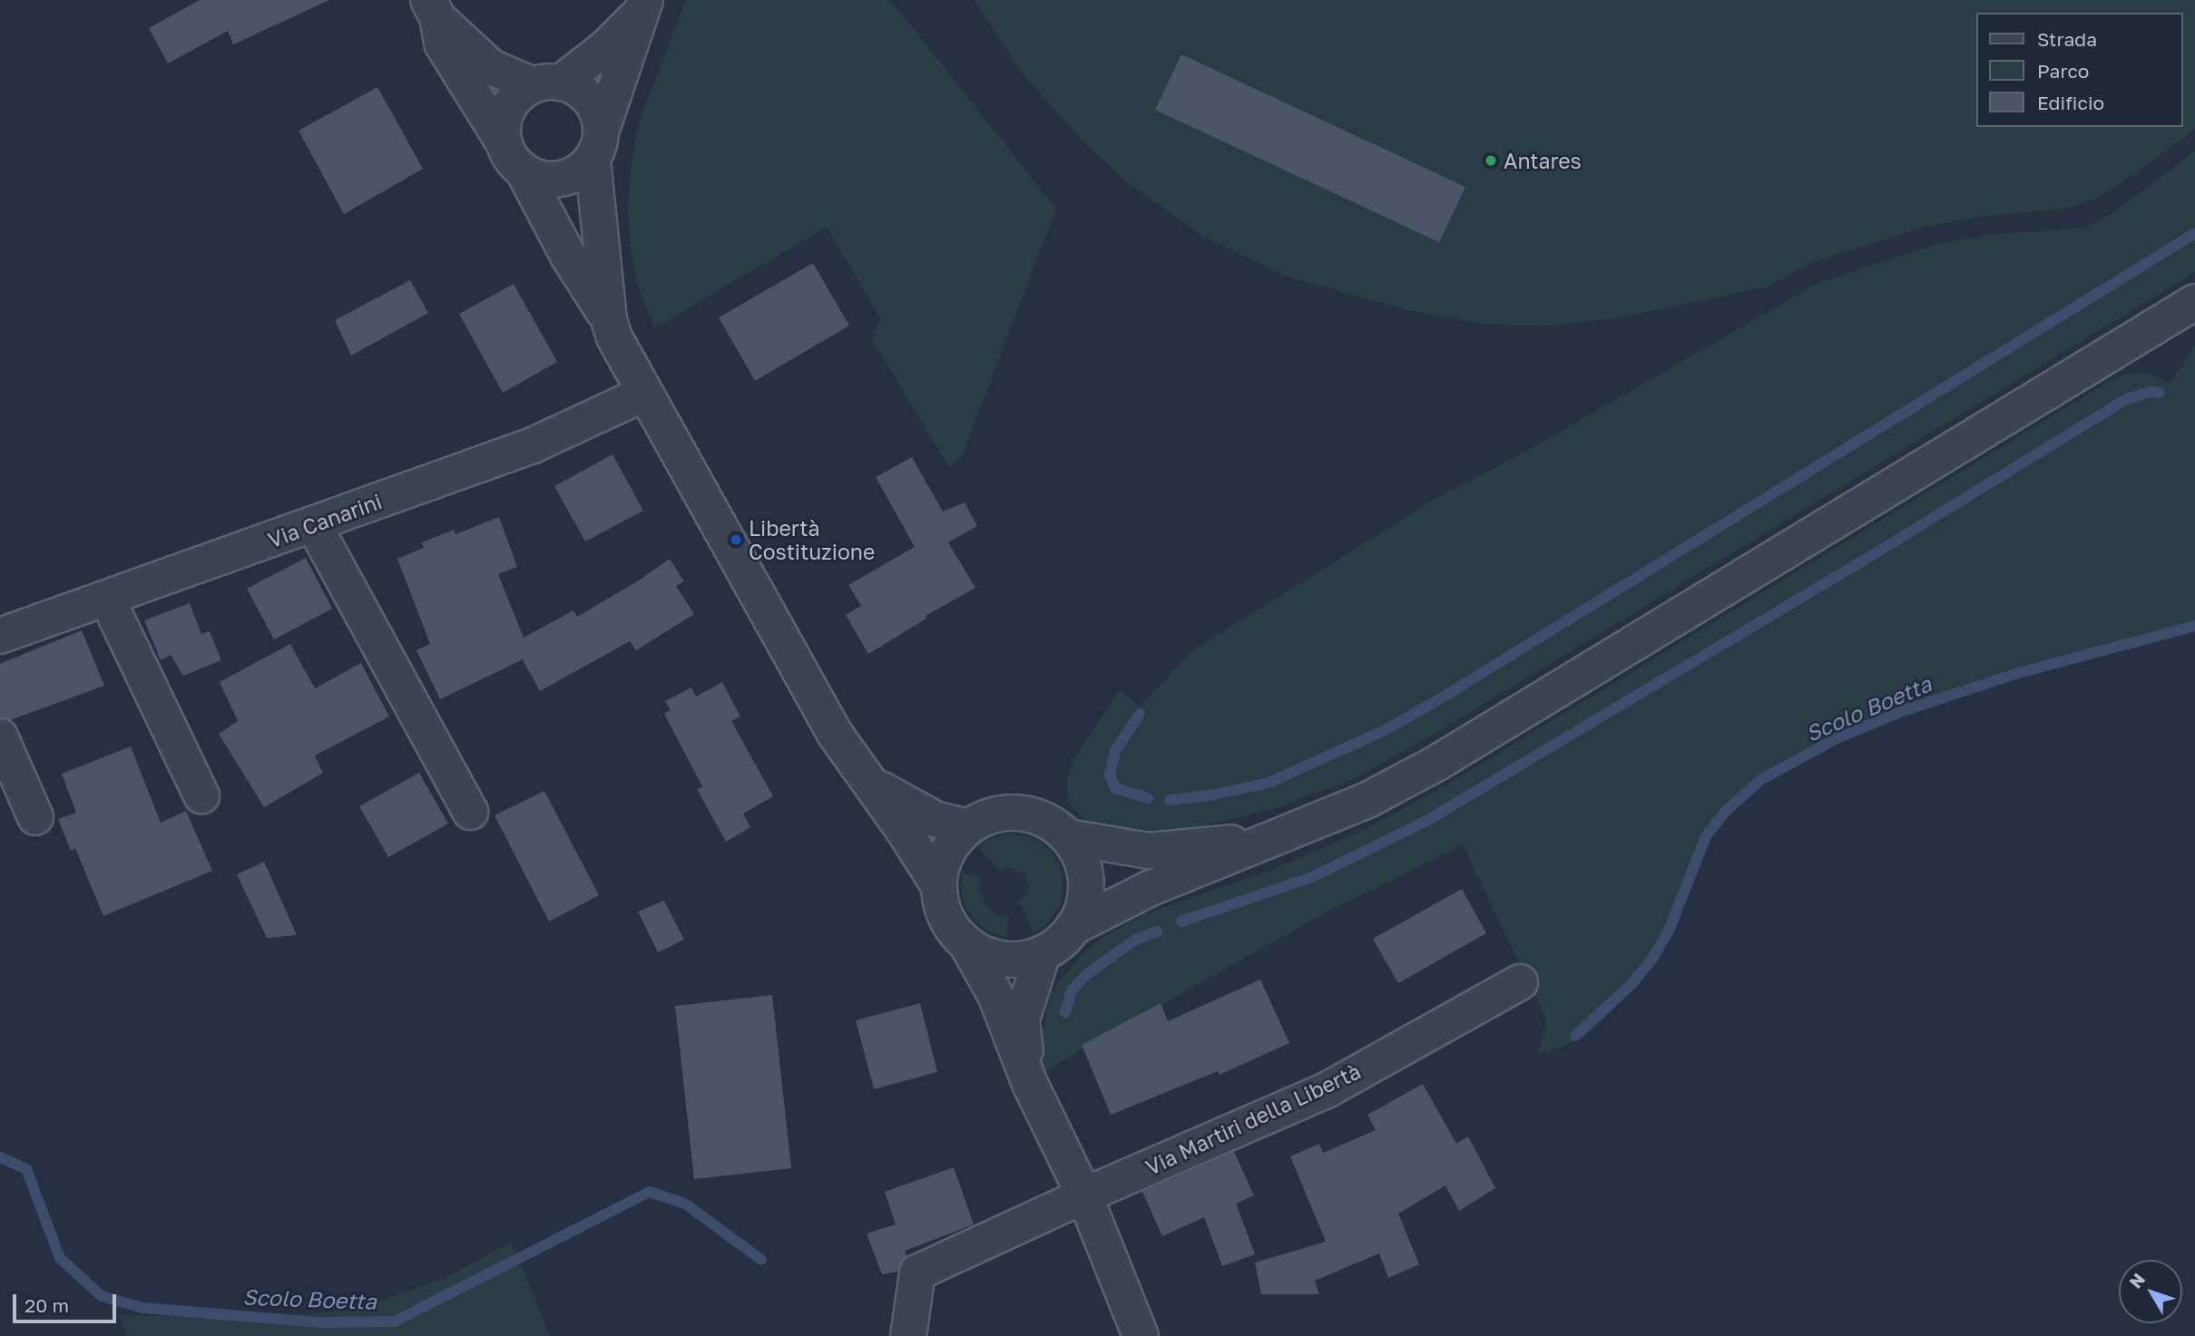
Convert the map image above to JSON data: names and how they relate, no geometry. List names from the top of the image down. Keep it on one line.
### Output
{"streets":{"street":["Via Canarini","Via Martiri della Libertà"]},"water":["Scolo Boetta"],"places":["Antares","Libertà Costituzione"],"legend":["Strada","Parco","Edificio"],"scale_bar":"20 m","north":"top left"}
